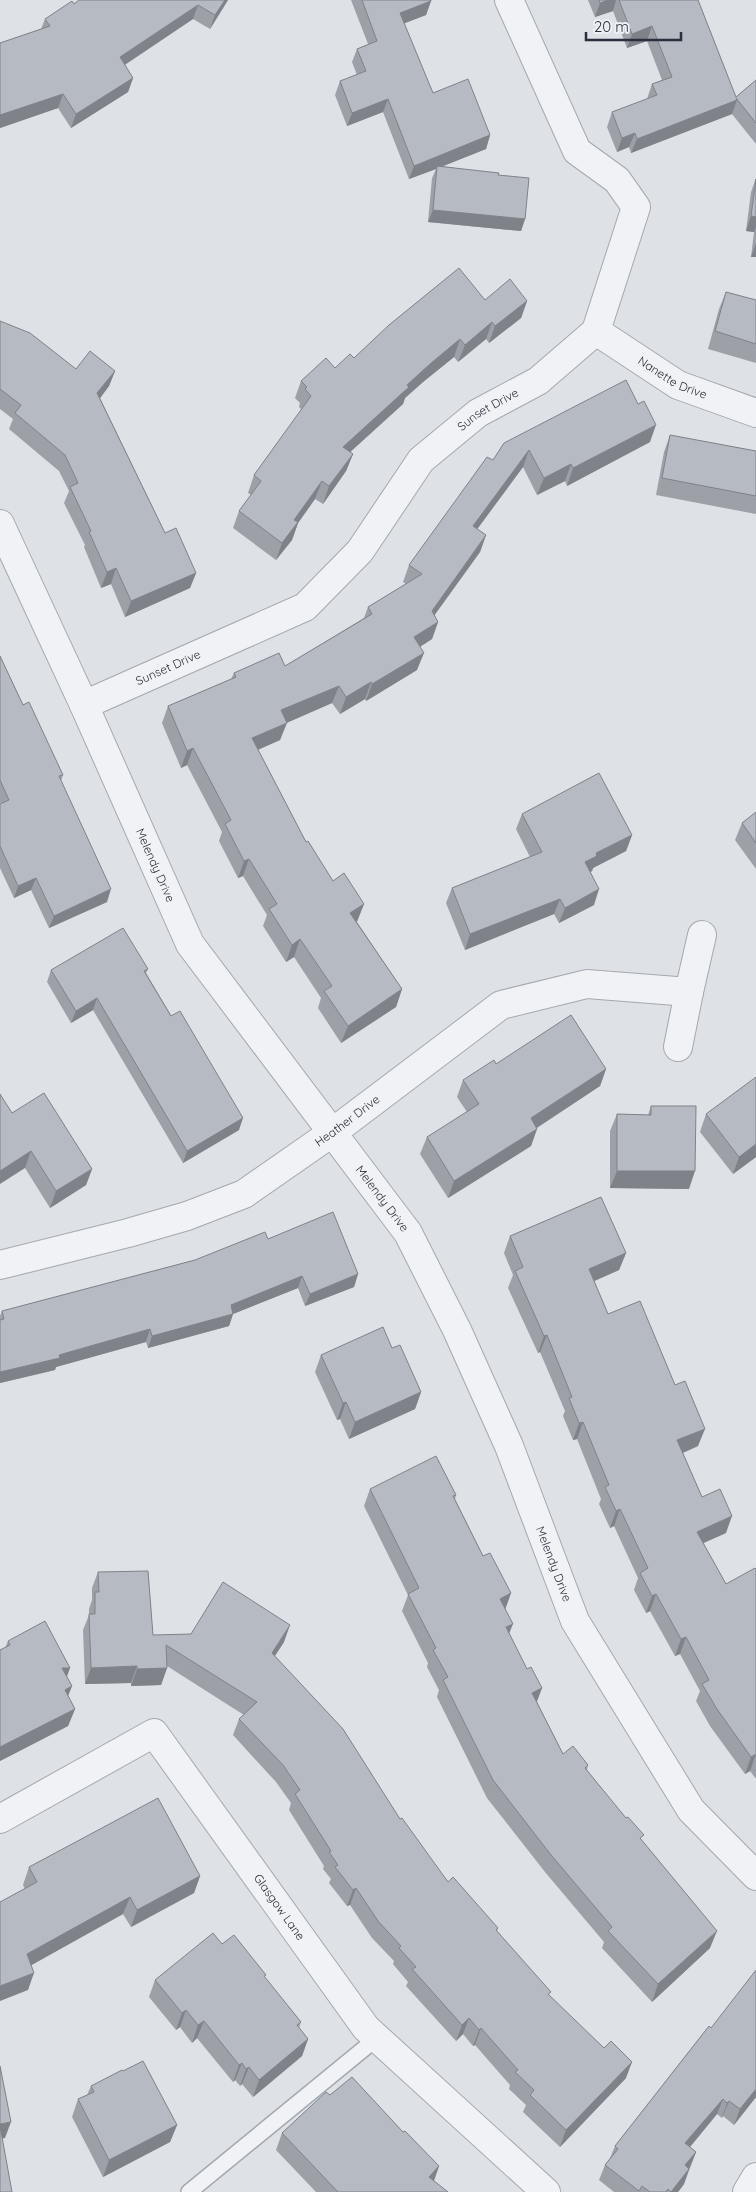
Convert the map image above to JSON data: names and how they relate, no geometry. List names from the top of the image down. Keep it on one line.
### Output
{"streets":{"street":["Nanette Drive","Sunset Drive","Melendy Drive","Heather Drive","Glasgow Lane"]},"crossings":[["Nanette Drive","Sunset Drive"],["Sunset Drive","Melendy Drive"],["Melendy Drive","Heather Drive"]],"scale_bar":"20 m"}
